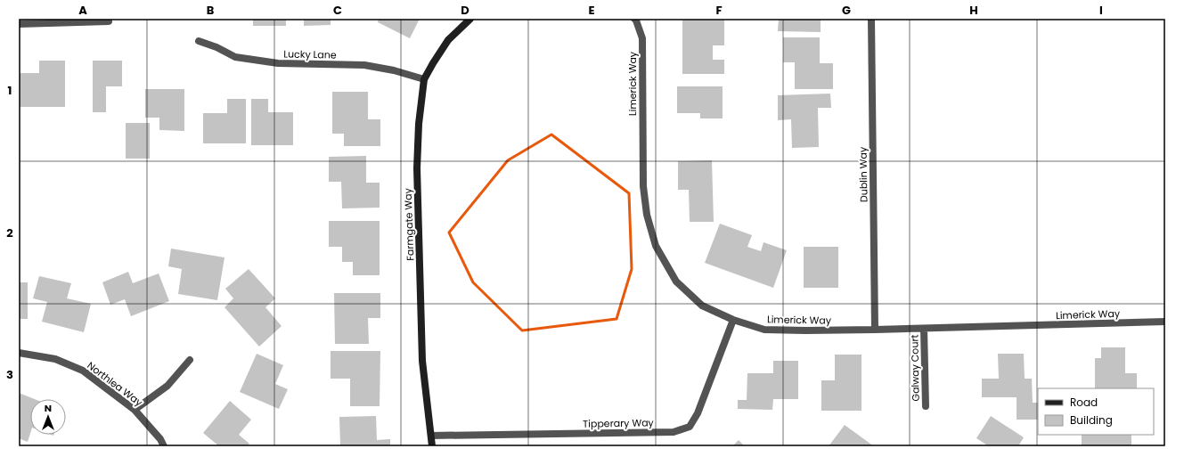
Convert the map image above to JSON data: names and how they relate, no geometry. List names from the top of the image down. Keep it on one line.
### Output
{"streets":{"street":["Lucky Lane","Limerick Way","Dublin Way","Farmgate Way","Galway Court","Northlea Way","Tipperary Way"]},"crossings":[["Lucky Lane","Farmgate Way"],["Limerick Way","Dublin Way"],["Limerick Way","Galway Court"],["Limerick Way","Tipperary Way"],["Farmgate Way","Tipperary Way"]],"legend":["Road","Building"],"north":"top","grid":{"columns":["A","B","C","D","E","F","G","H","I"],"rows":["1","2","3"]}}
